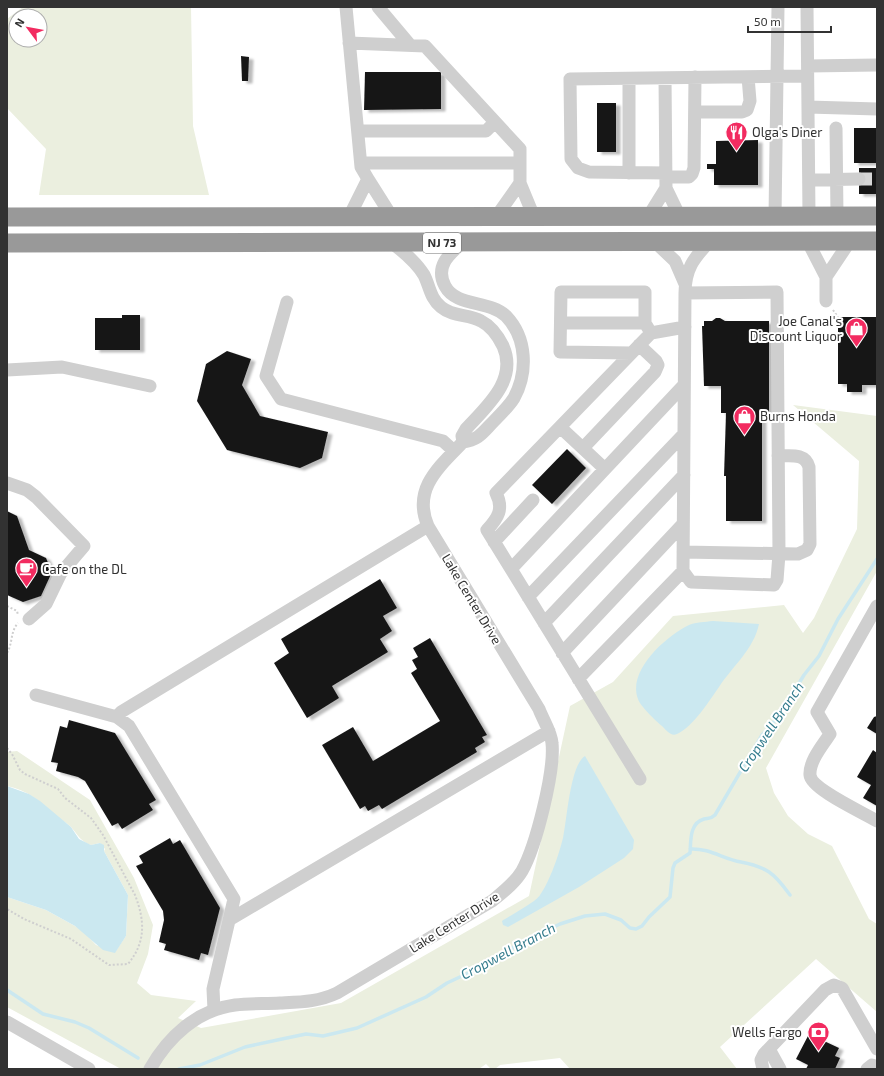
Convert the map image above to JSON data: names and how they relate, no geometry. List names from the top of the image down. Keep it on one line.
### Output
{"streets":{"highway":["NJ 73"],"street":["Lake Center Drive"]},"crossings":[["NJ 73","Lake Center Drive"]],"water":["Cropwell Branch"],"places":{"restaurant":["Olga's Diner"],"shop":["Joe Canal's Discount Liquor","Burns Honda"],"cafe":["Cafe on the DL"],"bank":["Wells Fargo"]},"scale_bar":"50 m","north":"top left"}
